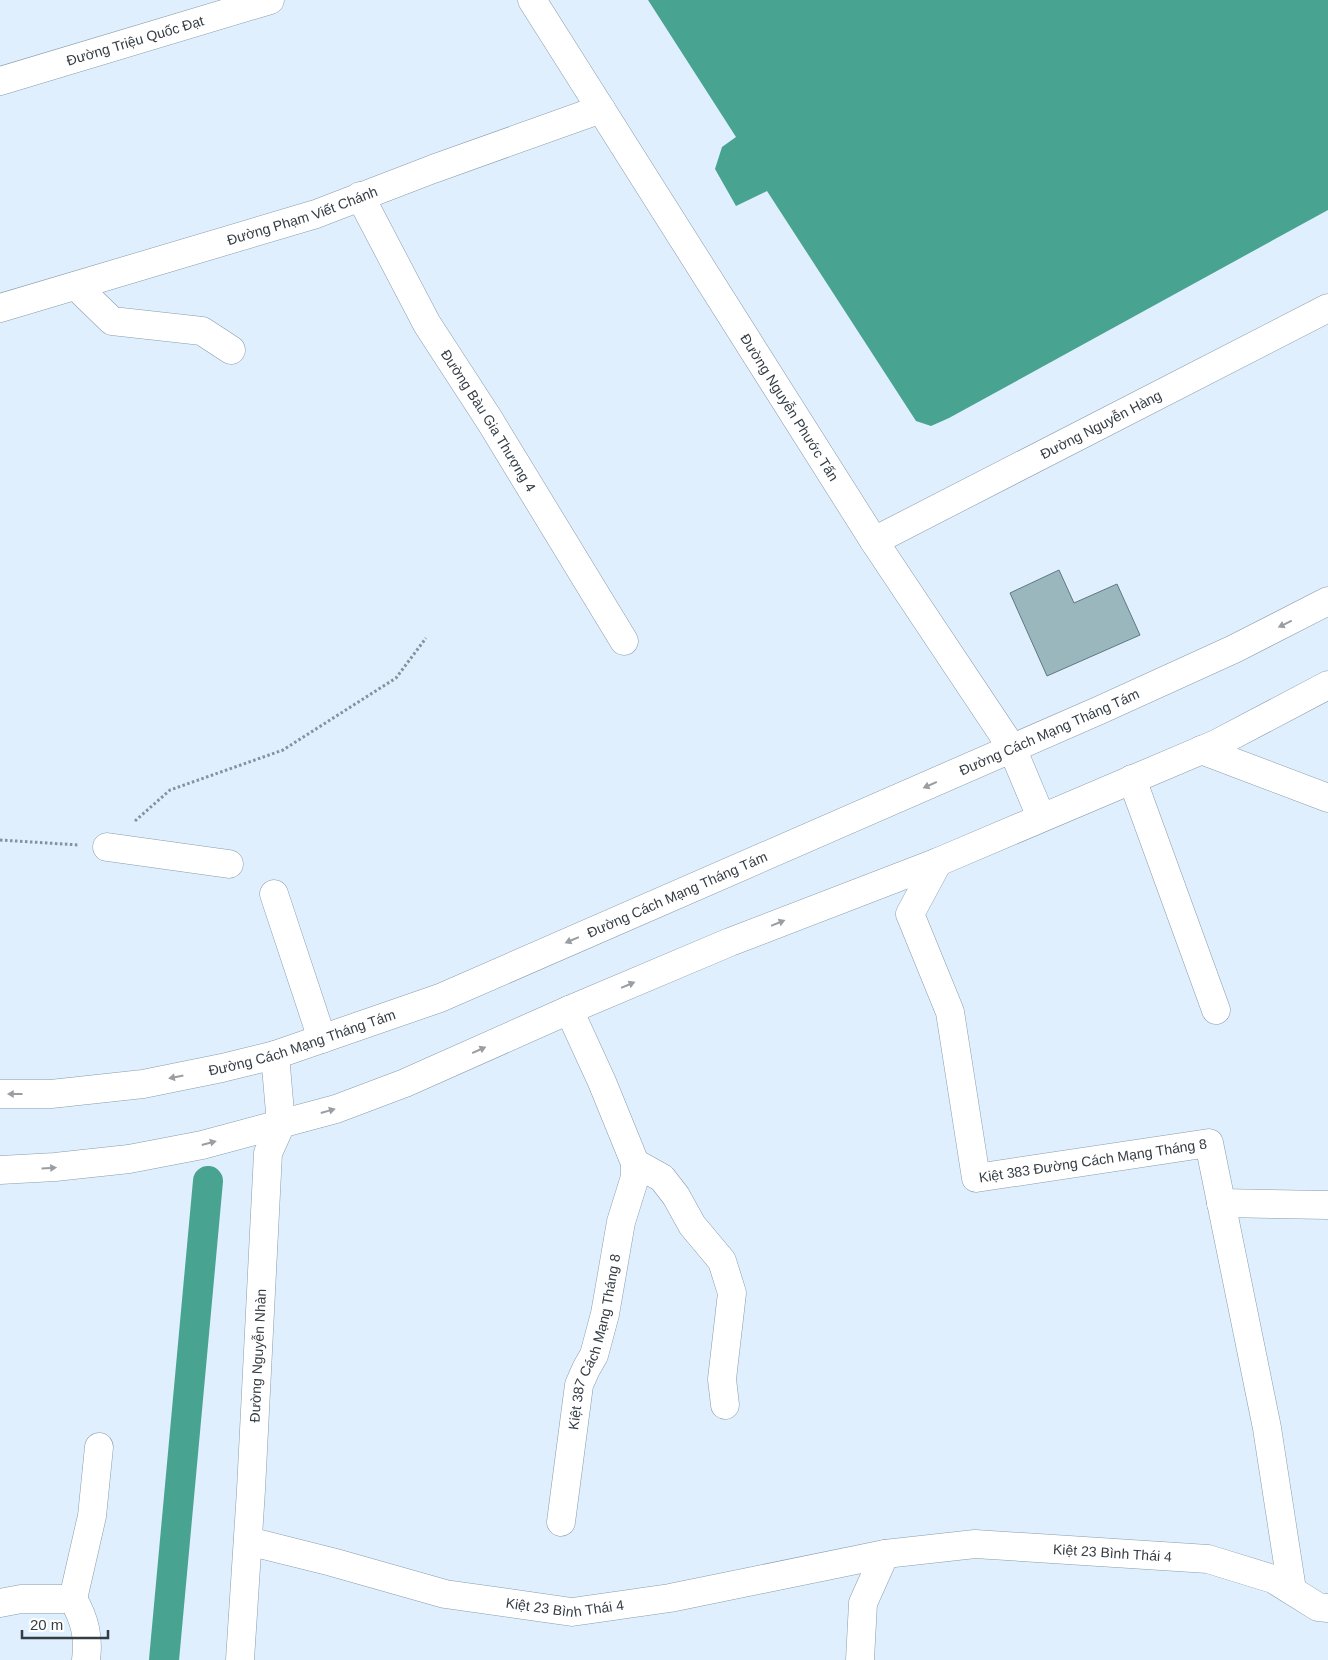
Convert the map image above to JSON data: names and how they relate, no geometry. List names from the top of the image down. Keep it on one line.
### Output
{"streets":{"main road":["Đường Triệu Quốc Đạt","Đường Phạm Viết Chánh","Đường Nguyễn Phước Tấn","Đường Bàu Gia Thượng 4","Đường Nguyễn Hàng","Đường Cách Mạng Tháng Tám","Kiệt 383 Đường Cách Mạng Tháng 8","Kiệt 387 Cách Mạng Tháng 8","Đường Nguyễn Nhàn","Kiệt 23 Bình Thái 4"]},"crossings":[["Đường Phạm Viết Chánh","Đường Nguyễn Phước Tấn"],["Đường Phạm Viết Chánh","Đường Bàu Gia Thượng 4"],["Đường Nguyễn Phước Tấn","Đường Nguyễn Hàng"],["Đường Nguyễn Phước Tấn","Đường Cách Mạng Tháng Tám"],["Đường Cách Mạng Tháng Tám","Đường Nguyễn Nhàn"],["Kiệt 383 Đường Cách Mạng Tháng 8","Kiệt 23 Bình Thái 4"],["Đường Nguyễn Nhàn","Kiệt 23 Bình Thái 4"]],"scale_bar":"20 m"}
